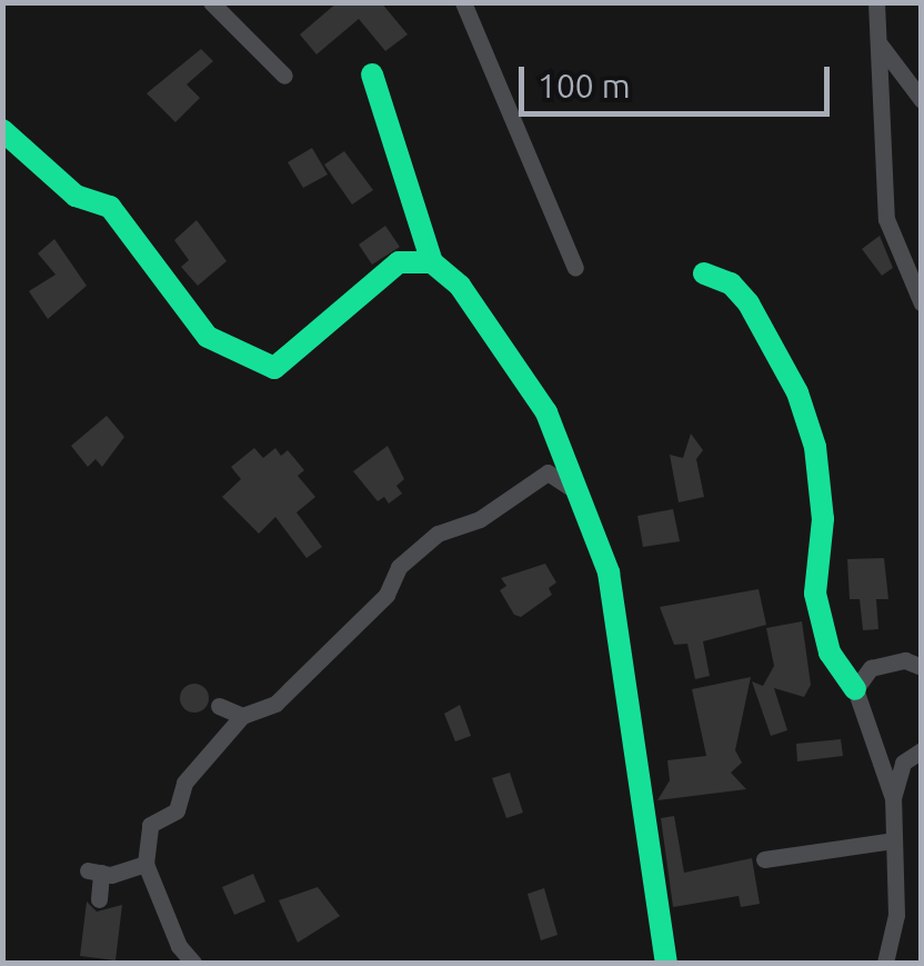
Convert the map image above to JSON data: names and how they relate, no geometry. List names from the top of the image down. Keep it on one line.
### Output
{"scale_bar":"100 m"}
